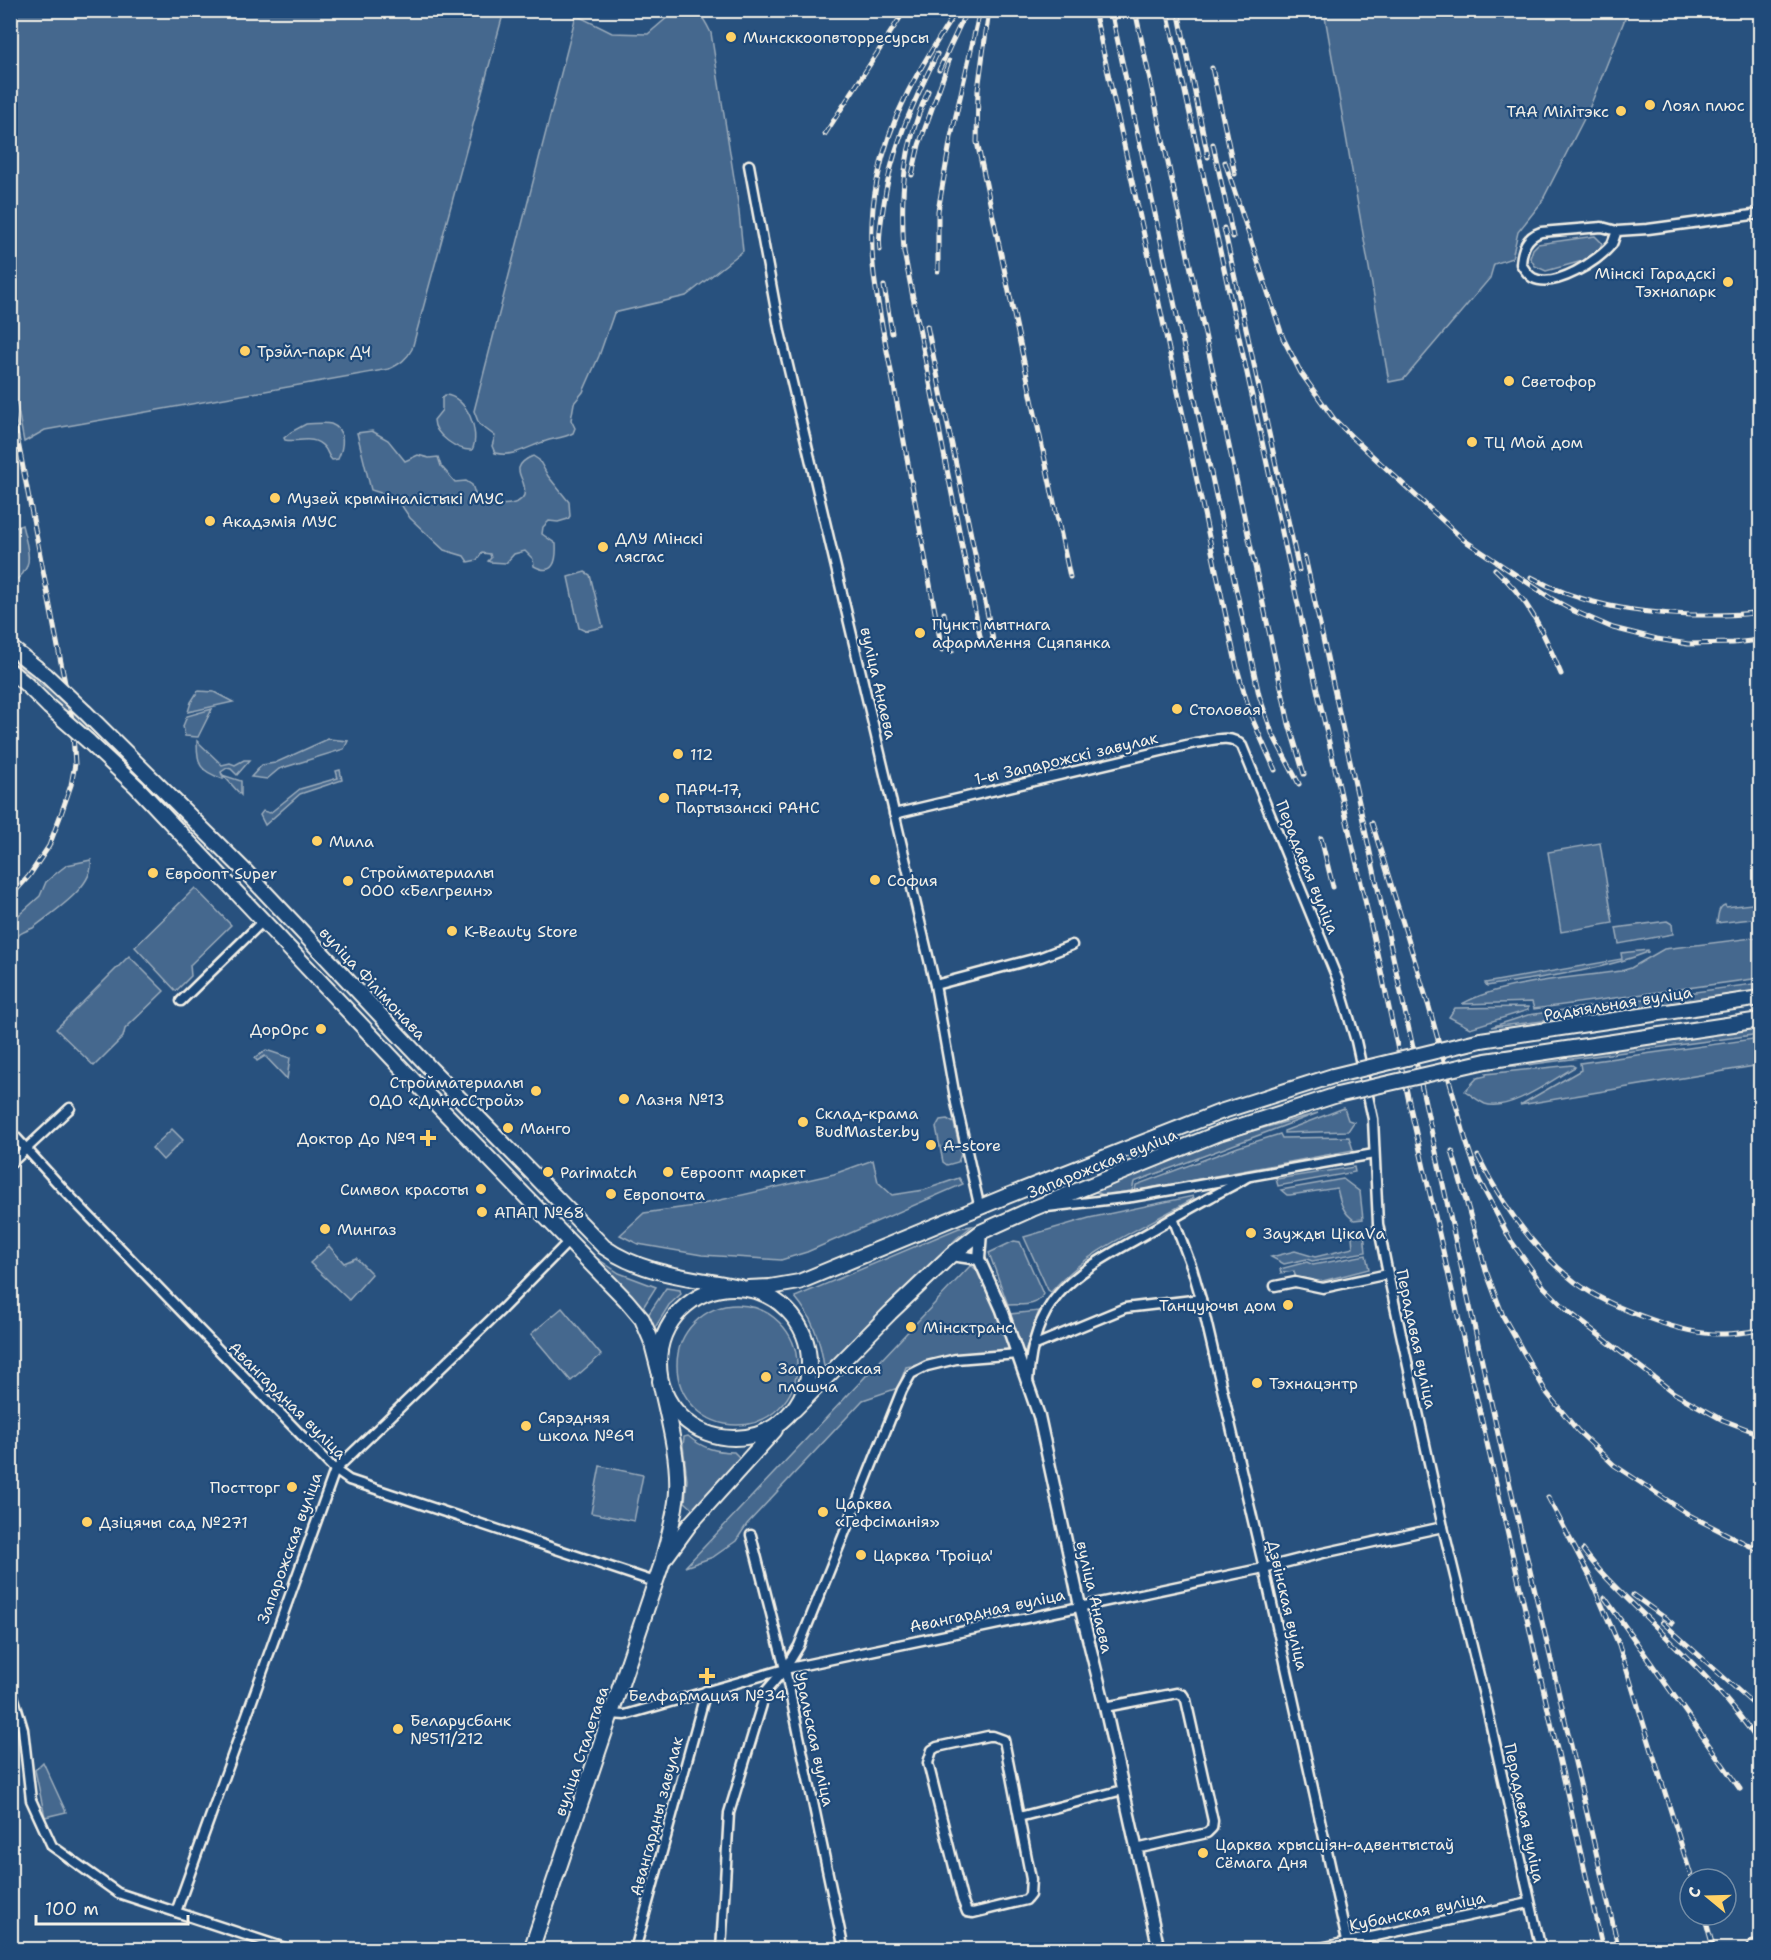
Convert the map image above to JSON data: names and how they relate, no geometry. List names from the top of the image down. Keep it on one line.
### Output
{"streets":{"main road":["вуліца Філімонава","Радыяльная вуліца","Запарожская вуліца","вуліца Сталетава"],"street":["вуліца Анаева","1-ы Запарожскі завулак","Перадавая вуліца","Авангардная вуліца","Дзвінская вуліца","Уральская вуліца","Авангардны завулак","Кубанская вуліца"]},"crossings":[["вуліца Анаева","1-ы Запарожскі завулак"],["вуліца Анаева","Запарожская вуліца"],["вуліца Анаева","Авангардная вуліца"],["1-ы Запарожскі завулак","Перадавая вуліца"],["Перадавая вуліца","Авангардная вуліца"],["Перадавая вуліца","Кубанская вуліца"],["вуліца Філімонава","Запарожская вуліца"],["Радыяльная вуліца","Запарожская вуліца"],["Запарожская вуліца","Авангардная вуліца"],["Авангардная вуліца","Дзвінская вуліца"],["Авангардная вуліца","Уральская вуліца"],["Авангардная вуліца","вуліца Сталетава"],["Авангардная вуліца","Авангардны завулак"],["Дзвінская вуліца","Кубанская вуліца"]],"places":{"other":["Минсккоопвторресурсы","Лоял плюс","ТАА Мілітэкс","Мінскі Гарадскі Тэхнапарк","Трэйл-парк ДЧ","Светофор","ТЦ Мой дом","Музей крыміналістыкі МУС","Акадэмія МУС","ДЛУ Мінскі лясгас","Пункт мытнага афармлення Сцяпянка","Столовая","112","ПАРЧ-17, Партызанскі РАНС","Мила","Евроопт Super","София","Стройматериалы ООО «Белгреин»","K-Beauty Store","ДорОрс","Стройматериалы ОДО «ДинасСтрой»","Лазня №13","Склад-крама BudMaster.by","Манго","А-store","Parimatch","Евроопт маркет","Символ красоты","Европочта","АПАП №68","Мингаз","Заужды ЦікаVа","Танцуючы дом","Мінсктранс","Запарожская плошча","Тэхнацэнтр","Сярэдняя школа №69","Постторг","Царква «Гефсіманія»","Дзіцячы сад №271","Царква 'Троіца'","Беларусбанк №511/212","Царква хрысціян-адвентыстаў Сёмага Дня"],"health":["Доктор До №9","Белфармация №34"]},"scale_bar":"100 m","north":"left"}
